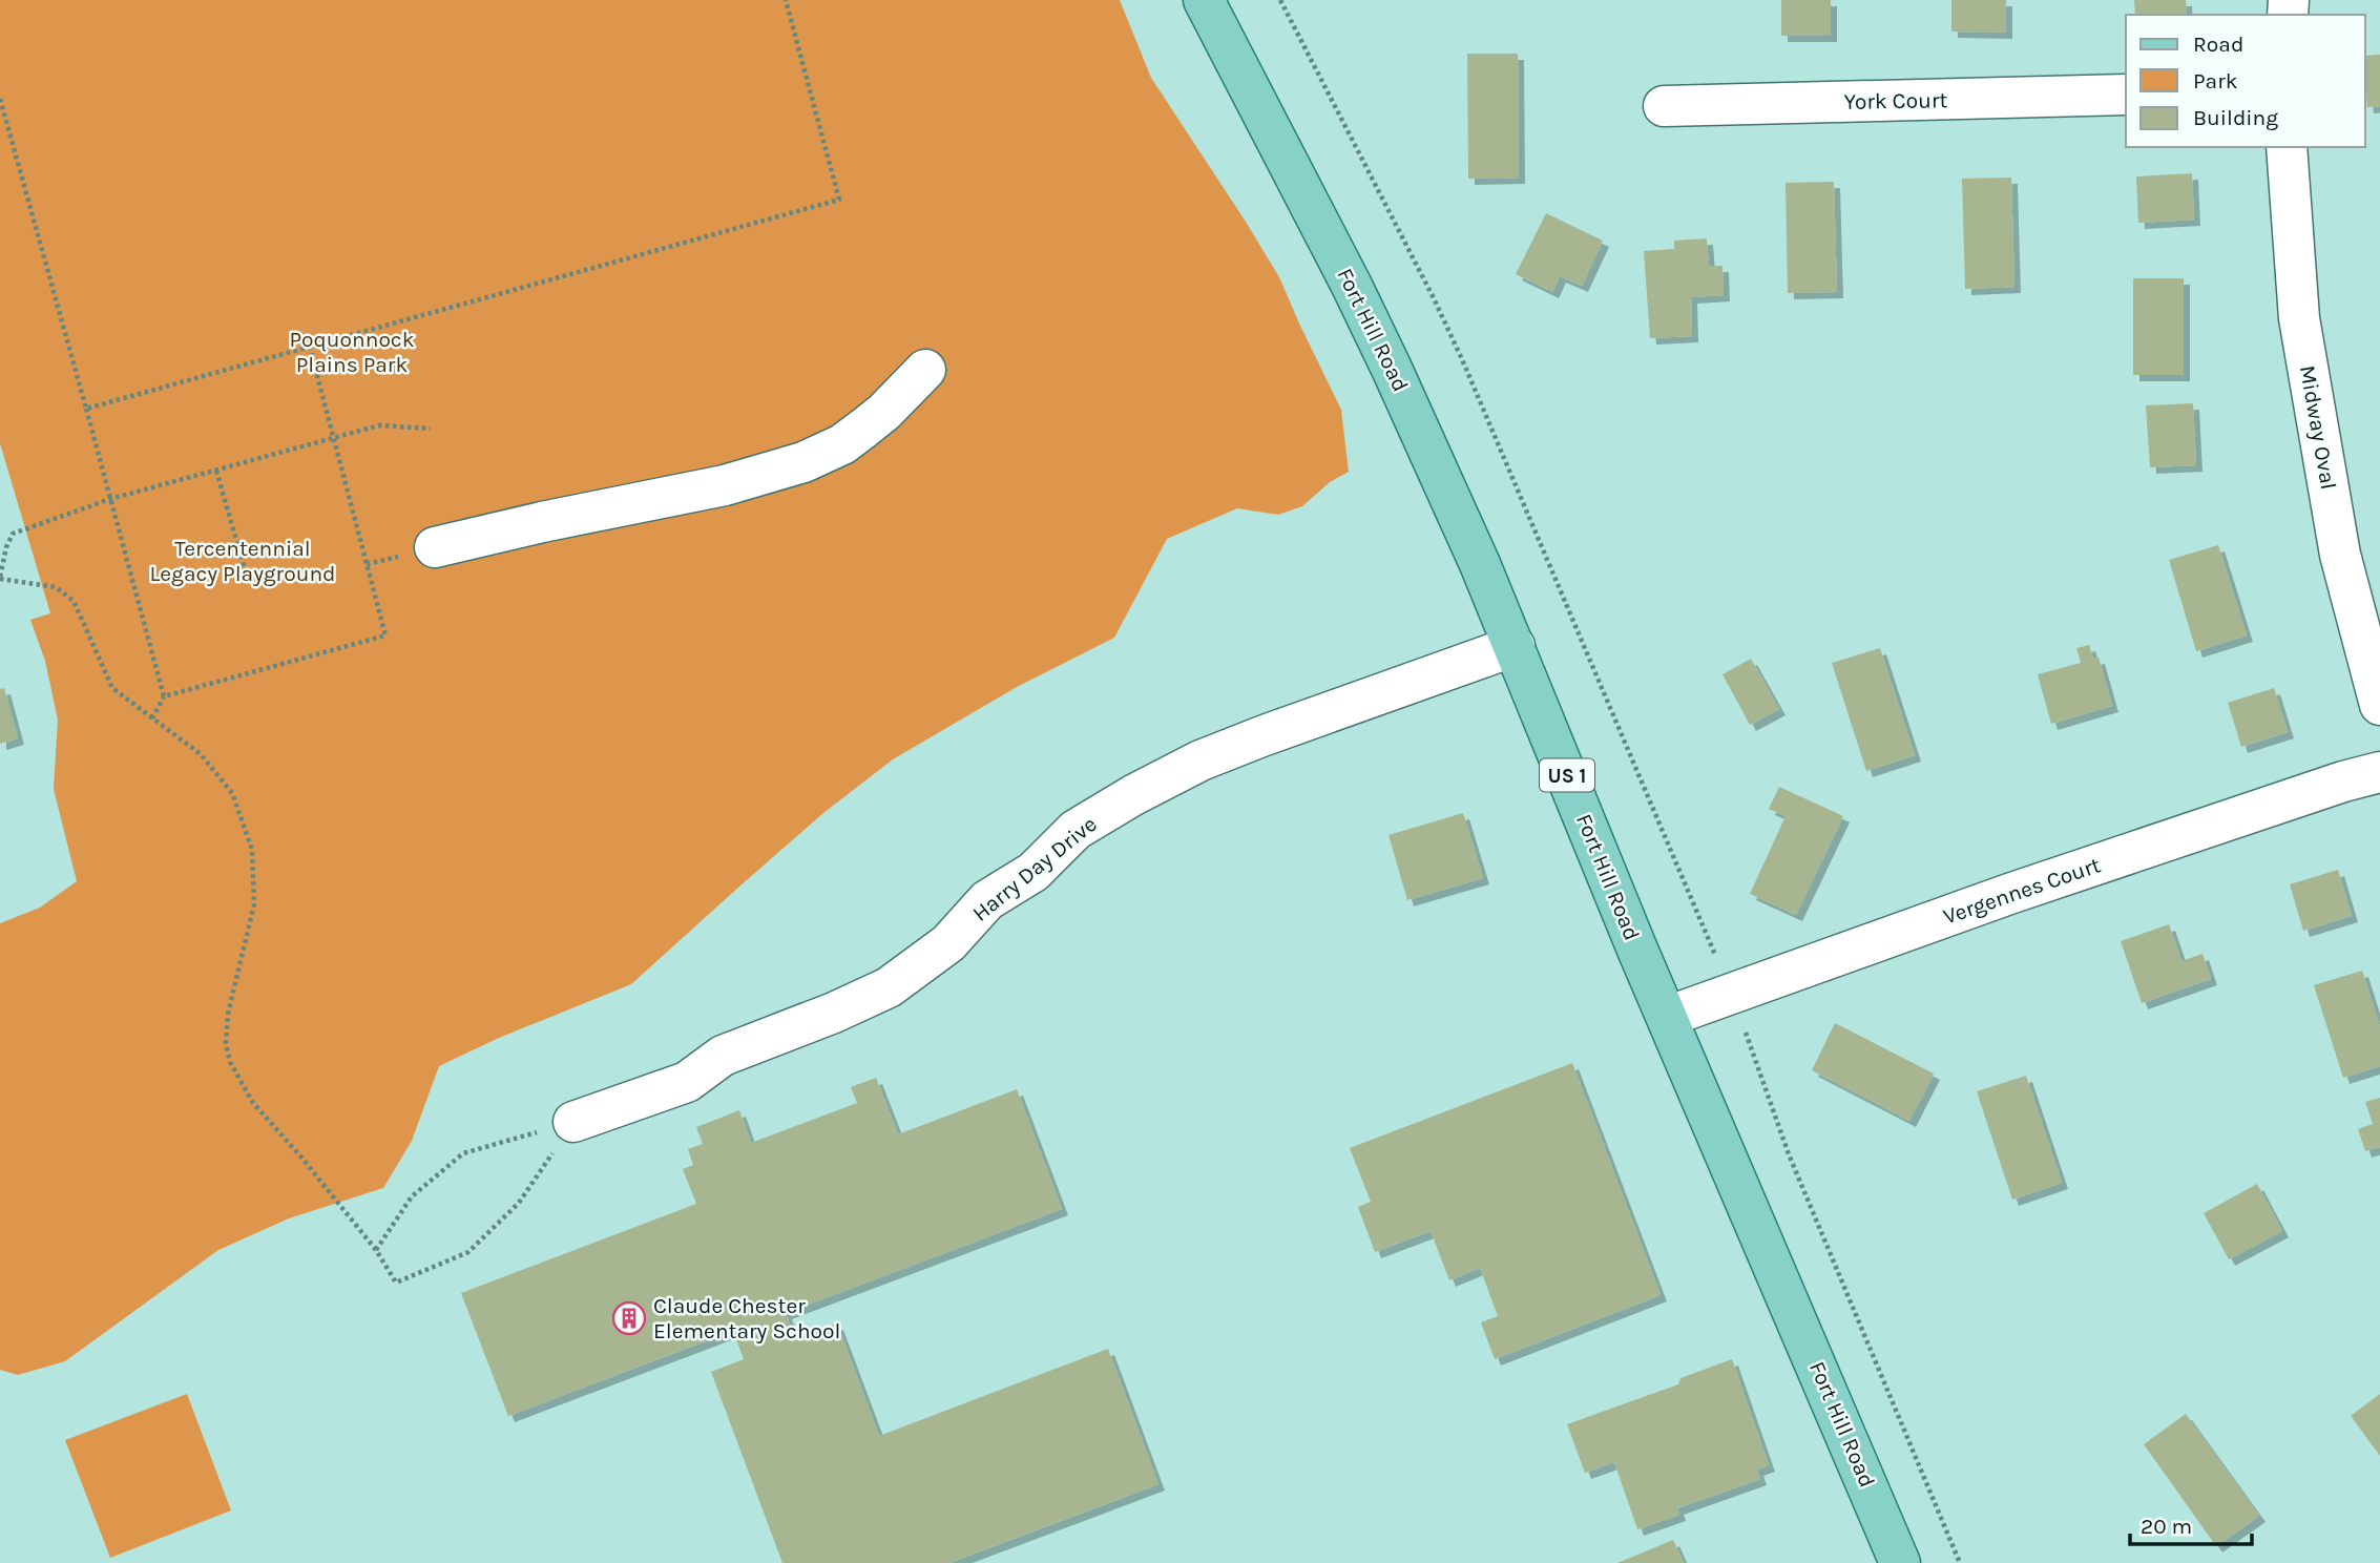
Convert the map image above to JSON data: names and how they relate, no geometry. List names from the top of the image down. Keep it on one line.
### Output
{"streets":{"main road":["Fort Hill Road","US 1"],"street":["York Court","Midway Oval","Harry Day Drive","Vergennes Court"]},"crossings":[["Fort Hill Road","Harry Day Drive"],["Fort Hill Road","Vergennes Court"]],"parks":["Poquonnock Plains Park","Tercentennial Legacy Playground"],"places":{"building":["Claude Chester Elementary School"]},"legend":["Road","Park","Building"],"scale_bar":"20 m"}
